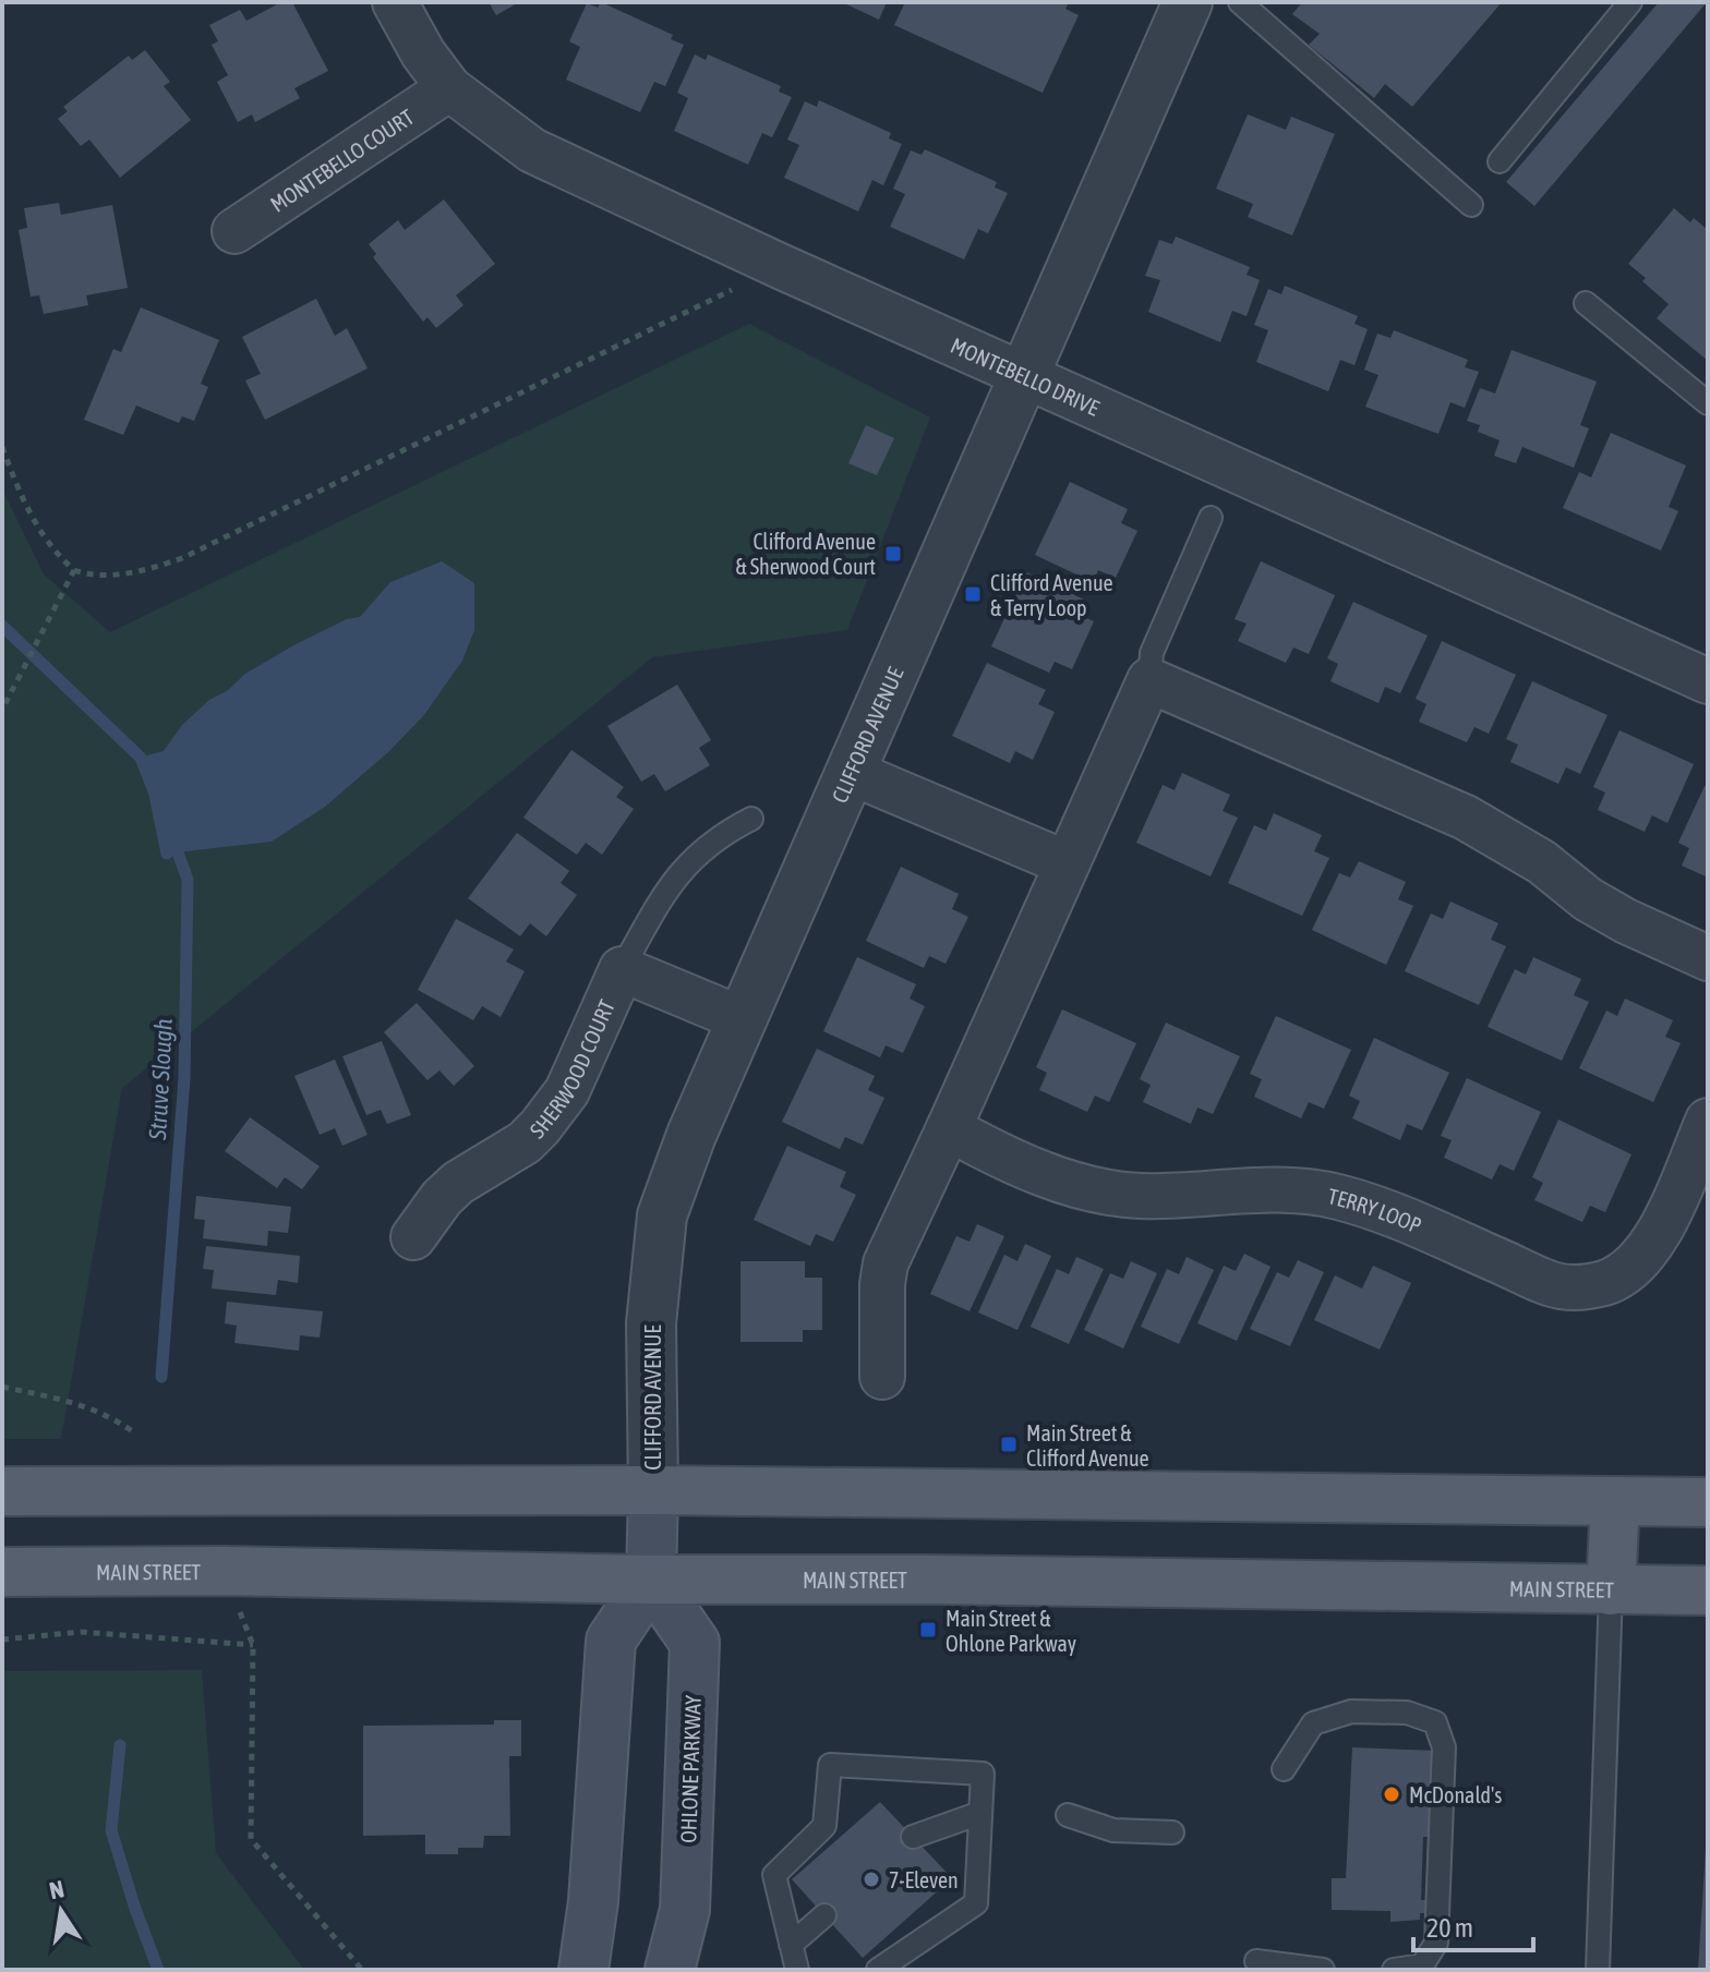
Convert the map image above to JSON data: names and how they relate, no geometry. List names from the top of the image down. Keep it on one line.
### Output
{"streets":{"main road":["MAIN STREET","OHLONE PARKWAY"],"street":["MONTEBELLO COURT","MONTEBELLO DRIVE","CLIFFORD AVENUE","SHERWOOD COURT","TERRY LOOP"]},"crossings":[["MONTEBELLO COURT","MONTEBELLO DRIVE"],["MONTEBELLO DRIVE","CLIFFORD AVENUE"],["MAIN STREET","OHLONE PARKWAY"]],"water":["Struve Slough"],"places":{"transit":["Clifford Avenue & Sherwood Court","Clifford Avenue & Terry Loop","Main Street & Clifford Avenue","Main Street & Ohlone Parkway"],"other":["McDonald's","7-Eleven"]},"scale_bar":"20 m","north":"top"}
